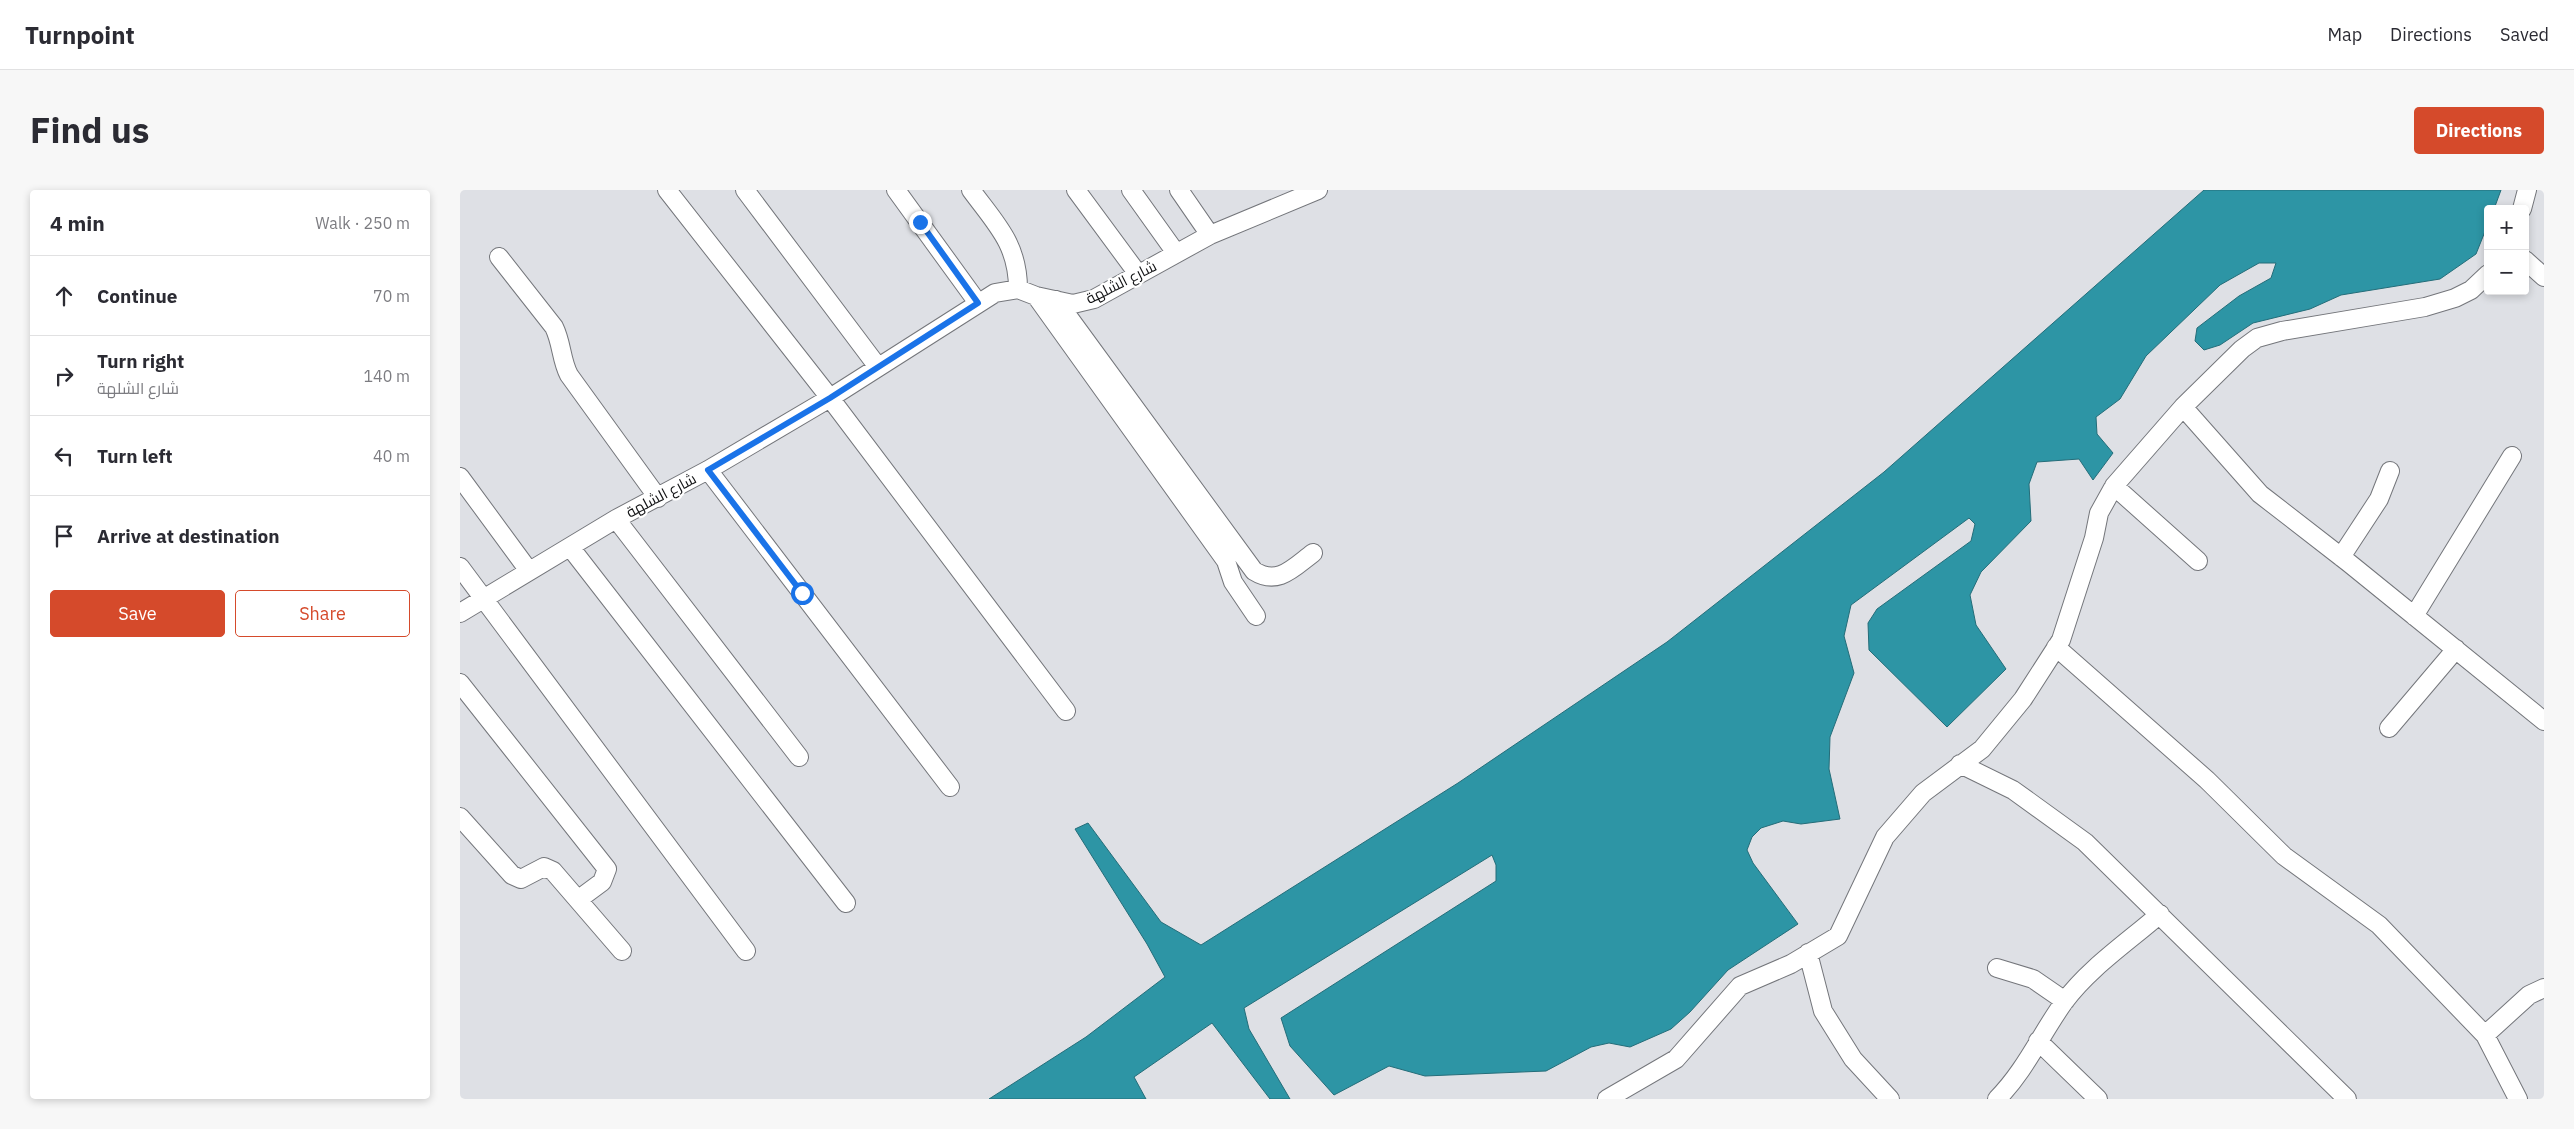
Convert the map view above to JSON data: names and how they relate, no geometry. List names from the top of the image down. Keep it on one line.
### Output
{"streets":{"street":["شارع الشلهة"]},"page":{"header":"Turnpoint","nav":["Map","Directions","Saved"],"title":"Find us","buttons":["Directions",["Save","Share"]],"heading":["4 min","Walk · 250 m"],"map_buttons":["+","−"],"list":[["Continue","70 m"],["Turn right","شارع الشلهة","140 m"],["Turn left","40 m"],"Arrive at destination"]}}
